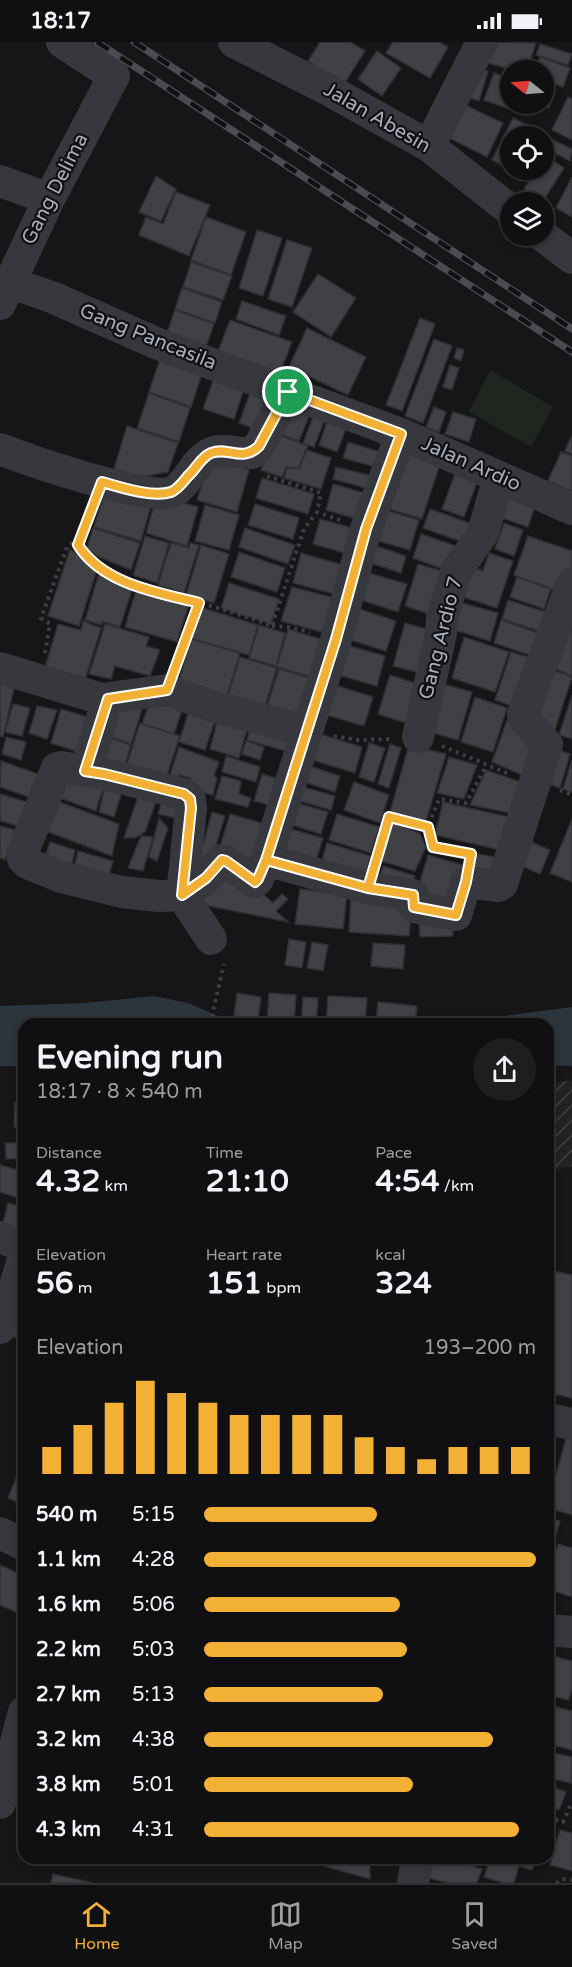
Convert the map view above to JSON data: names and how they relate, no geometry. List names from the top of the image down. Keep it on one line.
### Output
{"streets":{"street":["Jalan Abesin","Gang Delima","Gang Pancasila","Jalan Ardio","Gang Ardio 7"]},"crossings":[["Gang Delima","Gang Pancasila"],["Gang Pancasila","Jalan Ardio"],["Jalan Ardio","Gang Ardio 7"]],"north":"left","page":{"status":"18:17","heading":["Evening run","18:17 · 8 × 540 m"],"stats":[["Distance","4.32 km"],["Time","21:10"],["Pace","4:54 /km"],["Elevation","56 m"],["Heart rate","151 bpm"],["kcal","324"]],"chart":["Elevation","193–200 m"],"list":[{"name":"540 m","note":"5:15"},{"name":"1.1 km","note":"4:28"},{"name":"1.6 km","note":"5:06"},{"name":"2.2 km","note":"5:03"},{"name":"2.7 km","note":"5:13"},{"name":"3.2 km","note":"4:38"},{"name":"3.8 km","note":"5:01"},{"name":"4.3 km","note":"4:31"}],"tabs":["Home","Map","Saved"]}}
